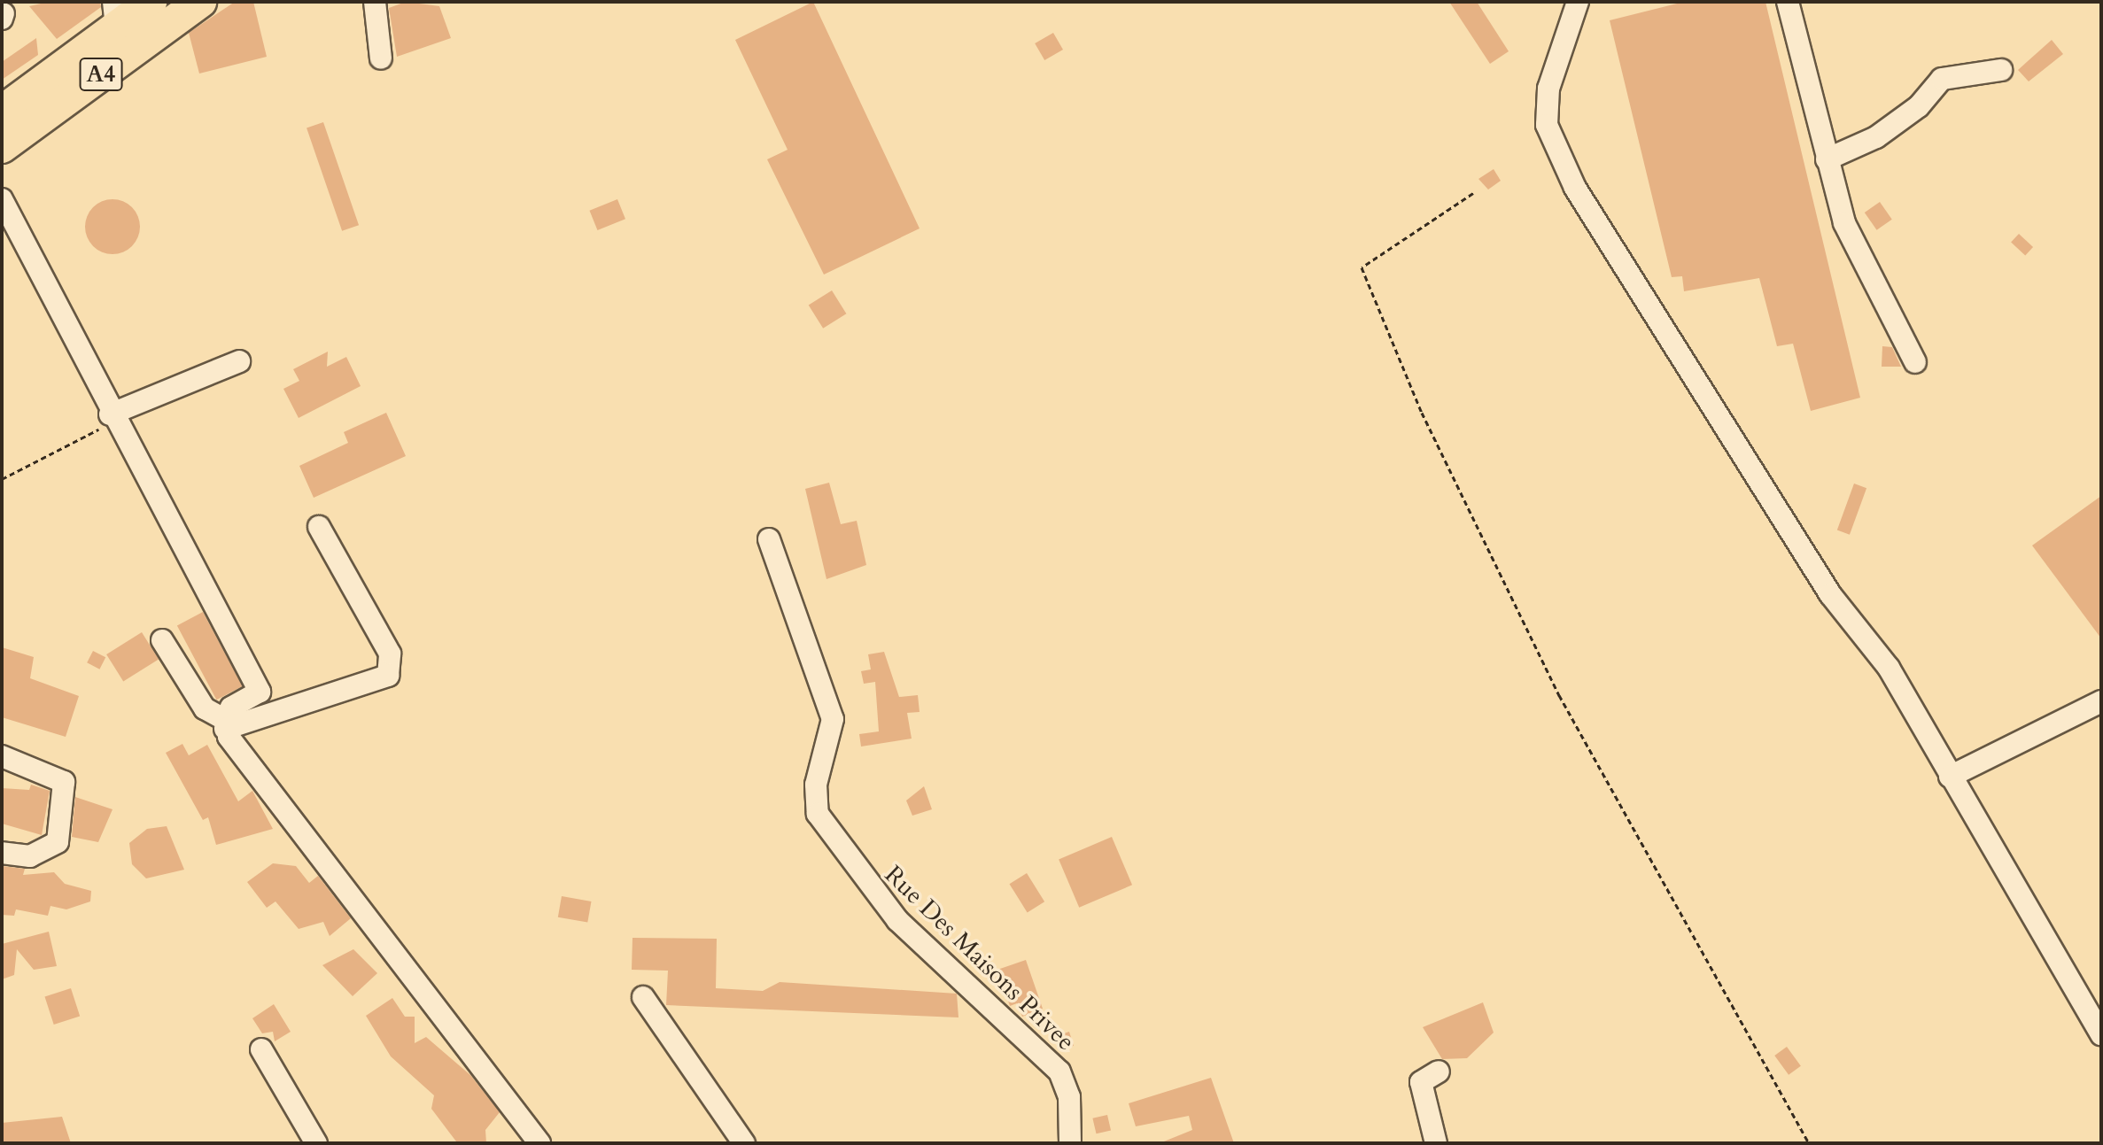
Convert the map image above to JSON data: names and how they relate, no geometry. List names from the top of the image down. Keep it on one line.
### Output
{"streets":{"highway":["A4"],"street":["Rue Des Maisons Privee"]}}
